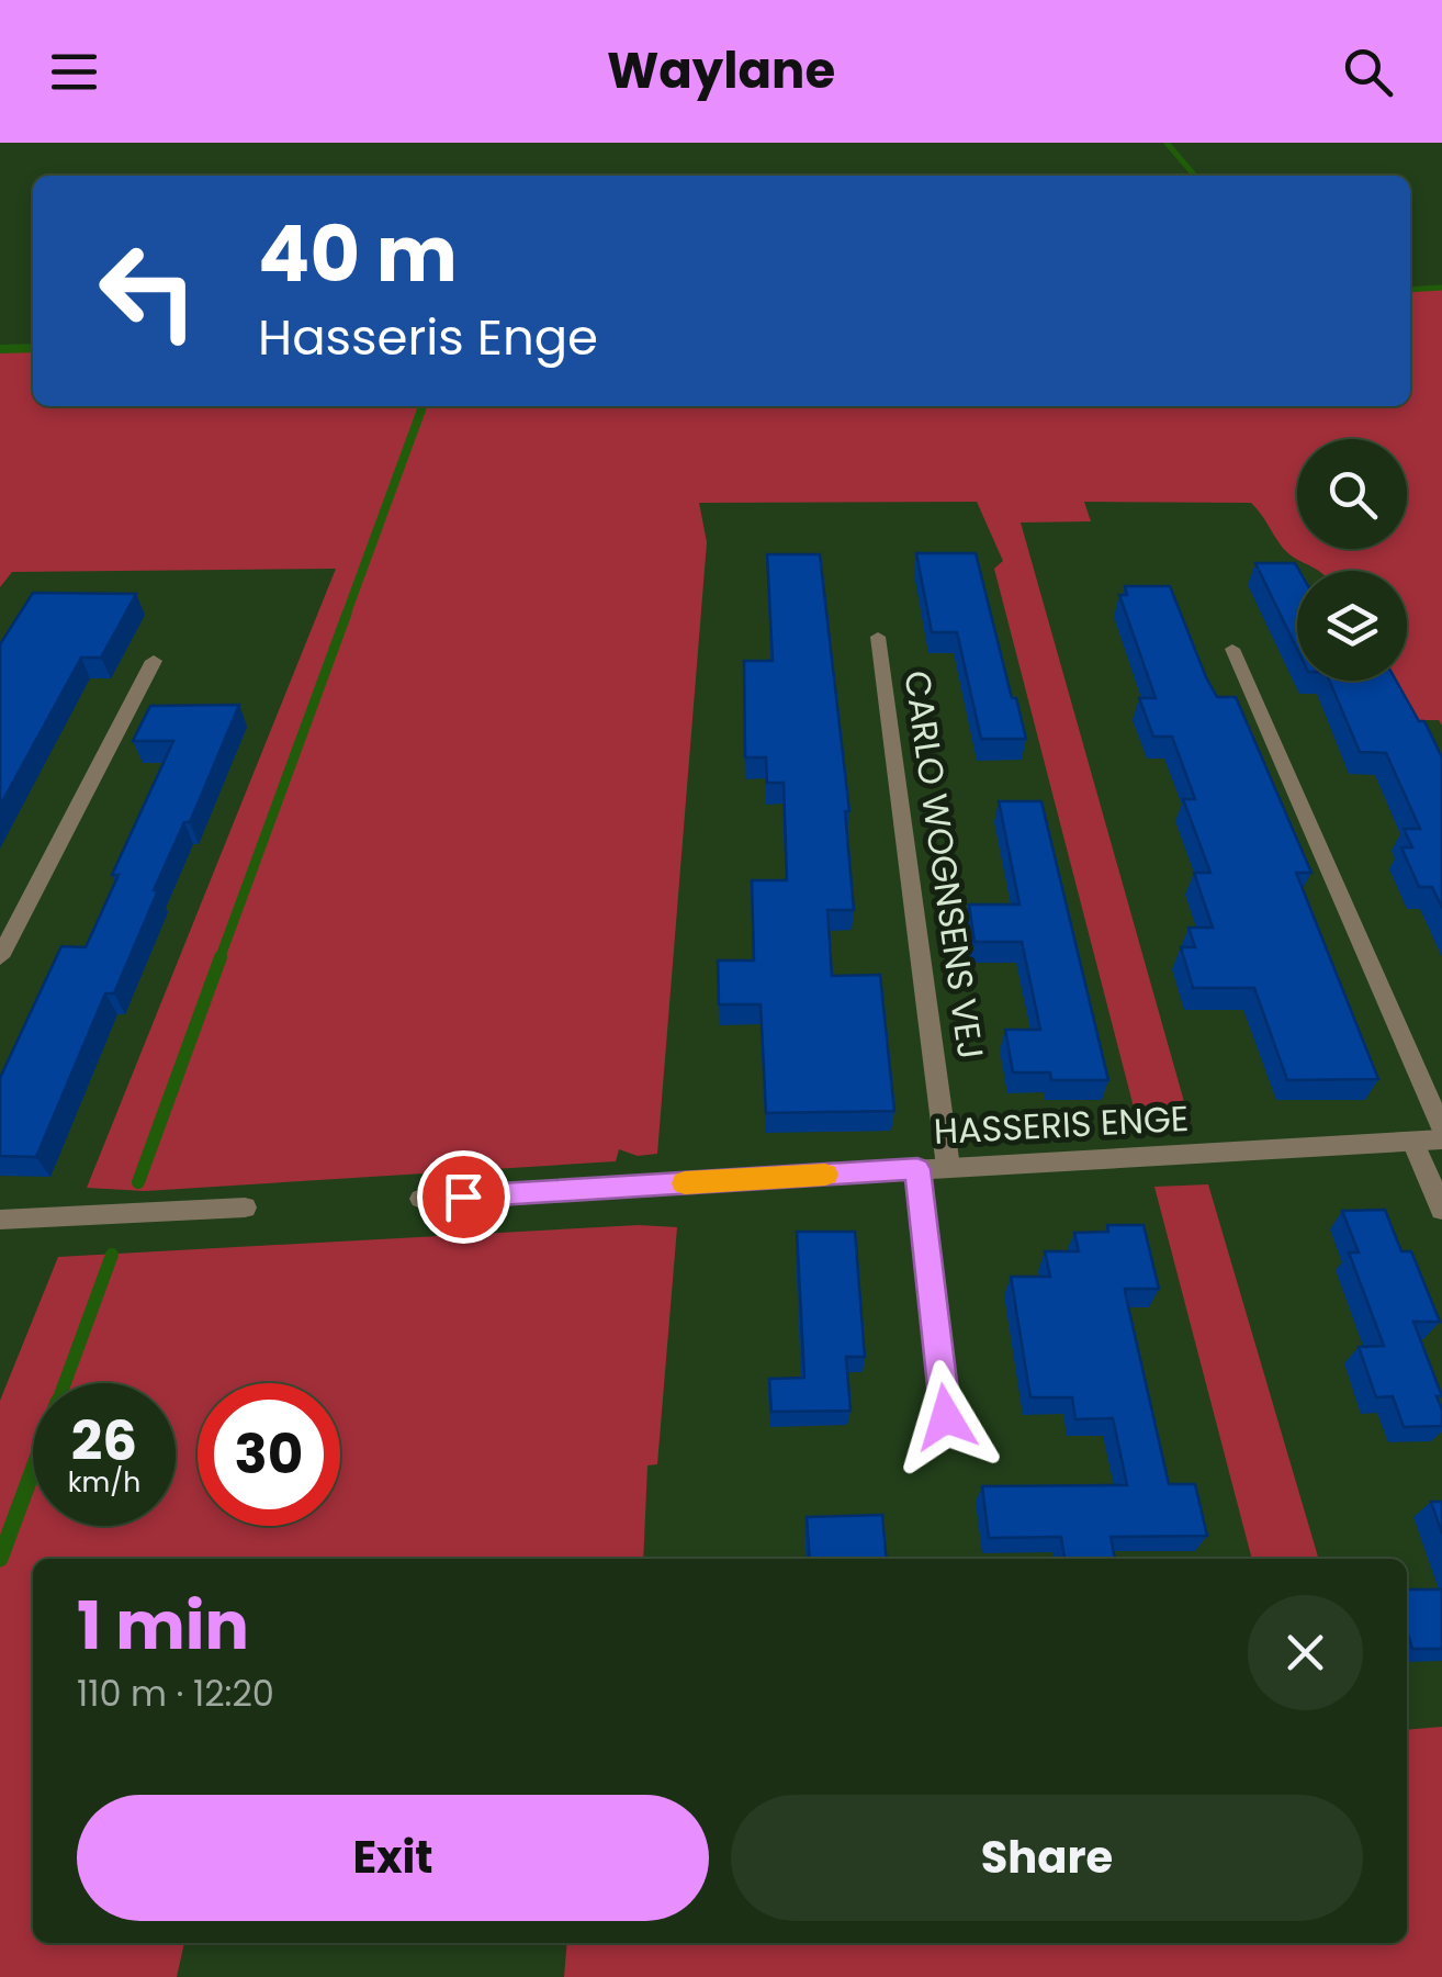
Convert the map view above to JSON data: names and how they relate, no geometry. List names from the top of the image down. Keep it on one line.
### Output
{"streets":{"street":["CARLO WOGNSENS VEJ","HASSERIS ENGE"]},"crossings":[["CARLO WOGNSENS VEJ","HASSERIS ENGE"]],"page":{"header":"Waylane","turn":["40 m","Hasseris Enge"],"speed":"26 km/h","limit":"30","heading":["1 min","110 m · 12:20"],"buttons":["Exit","Share"]}}
